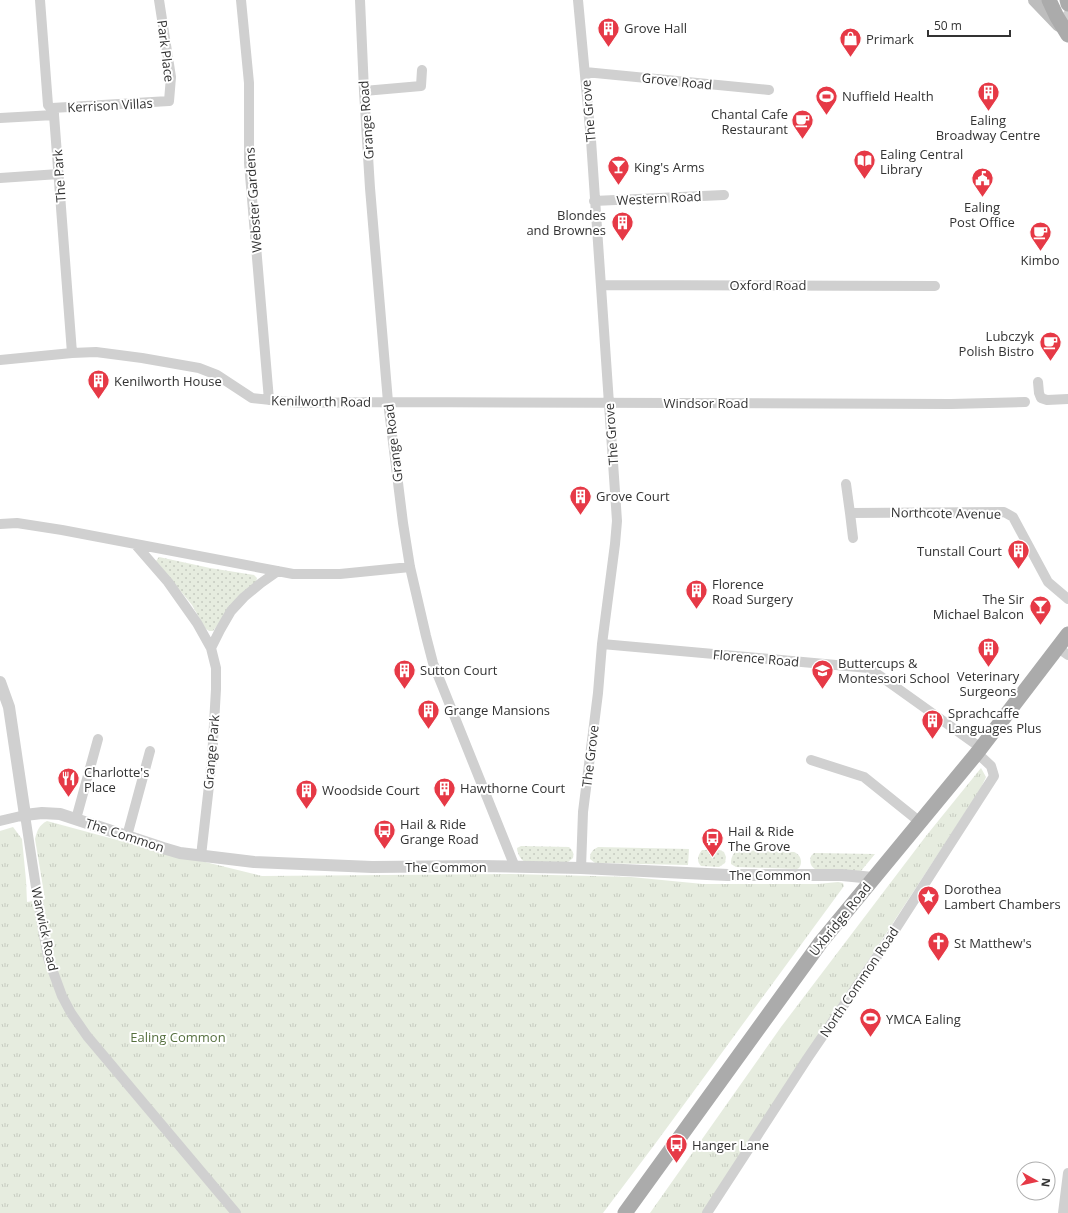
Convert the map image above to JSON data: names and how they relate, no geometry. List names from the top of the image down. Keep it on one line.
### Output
{"streets":{"main road":["Uxbridge Road"],"street":["Park Place","Grove Road","Kerrison Villas","The Grove","Grange Road","The Park","Western Road","Webster Gardens","Oxford Road","Kenilworth Road","Windsor Road","Northcote Avenue","Florence Road","Grange Park","The Common","Warwick Road","North Common Road"]},"crossings":[["Park Place","Kerrison Villas"],["Grove Road","The Grove"],["Kerrison Villas","The Park"],["The Grove","Western Road"],["The Grove","Oxford Road"],["The Grove","Windsor Road"],["The Grove","Florence Road"],["The Grove","The Common"],["Grange Road","Kenilworth Road"],["Grange Road","Windsor Road"],["Grange Road","The Common"],["The Park","Kenilworth Road"],["Webster Gardens","Kenilworth Road"],["Kenilworth Road","Windsor Road"],["Florence Road","Uxbridge Road"],["Florence Road","North Common Road"],["Grange Park","The Common"],["The Common","Uxbridge Road"],["The Common","Warwick Road"],["Uxbridge Road","North Common Road"]],"parks":["Ealing Common"],"places":{"building":["Grove Hall","Ealing Broadway Centre","Blondes and Brownes","Kenilworth House","Grove Court","Tunstall Court","Florence Road Surgery","Veterinary Surgeons","Sutton Court","Grange Mansions","Sprachcaffe Languages Plus","Hawthorne Court","Woodside Court"],"shop":["Primark"],"sports":["Nuffield Health","YMCA Ealing"],"cafe":["Chantal Cafe Restaurant","Kimbo","Lubczyk Polish Bistro"],"library":["Ealing Central Library"],"bar":["King's Arms","The Sir Michael Balcon"],"public building":["Ealing Post Office"],"school or university":["Buttercups & Montessori School"],"restaurant":["Charlotte's Place"],"bus stop":["Hail & Ride Grange Road","Hail & Ride The Grove","Hanger Lane"],"place":["Dorothea Lambert Chambers"],"church":["St Matthew's"]},"scale_bar":"50 m","north":"right"}
